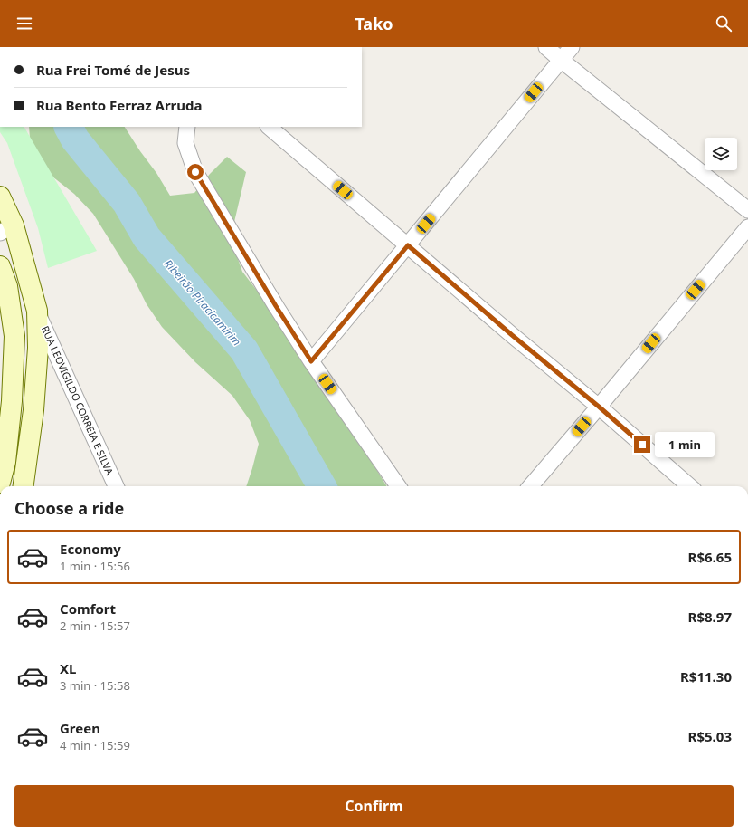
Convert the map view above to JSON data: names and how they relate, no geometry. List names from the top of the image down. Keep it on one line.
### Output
{"streets":{"street":["RUA LEOVIGILDO CORREIA E SILVA"]},"water":["Ribeirão Piracicamirim"],"page":{"header":"Tako","banner":["Rua Frei Tomé de Jesus","Rua Bento Ferraz Arruda"],"bubble":"1 min","heading":"Choose a ride","list":[{"name":"Economy","note":"1 min · 15:56","value":"R$6.65"},{"name":"Comfort","note":"2 min · 15:57","value":"R$8.97"},{"name":"XL","note":"3 min · 15:58","value":"R$11.30"},{"name":"Green","note":"4 min · 15:59","value":"R$5.03"}],"buttons":"Confirm"}}
